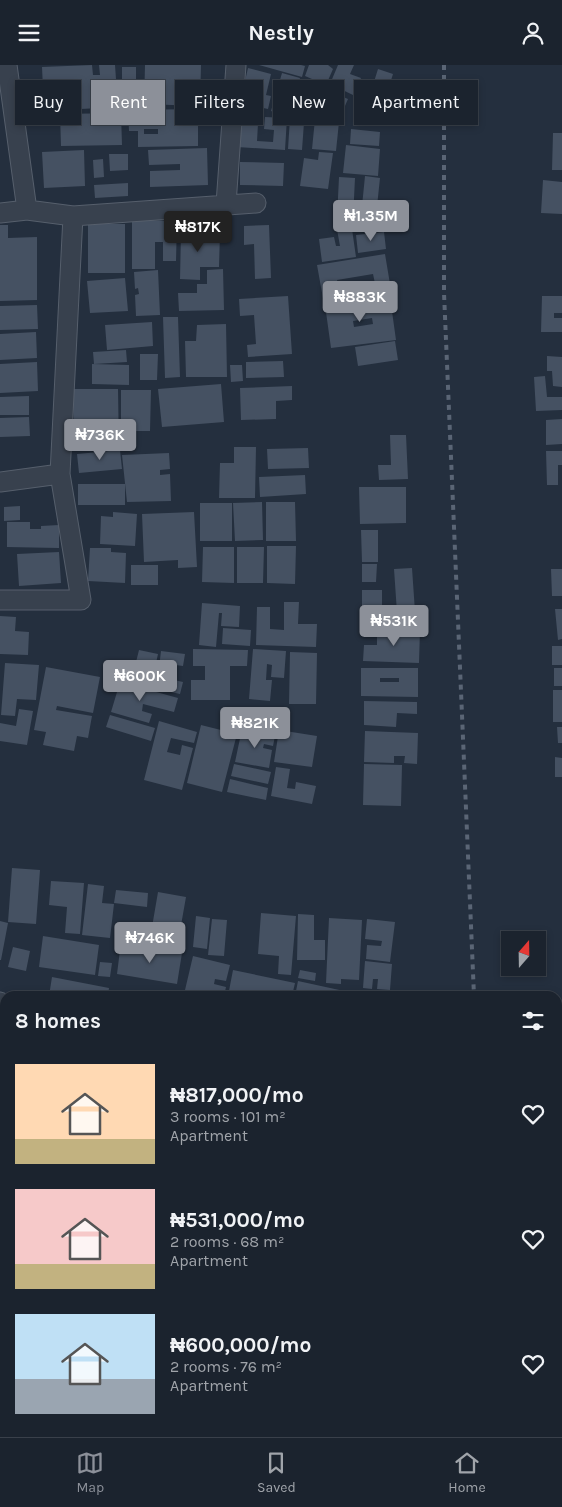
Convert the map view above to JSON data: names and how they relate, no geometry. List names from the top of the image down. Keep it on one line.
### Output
{"north":"top","page":{"header":"Nestly","chip":["Buy","Rent","Filters","New","Apartment"],"price":["₦1.35M","₦817K","₦883K","₦736K","₦531K","₦600K","₦821K","₦746K"],"heading":"8 homes","list":[{"name":"₦817,000/mo","note":"3 rooms · 101 m² · Apartment"},{"name":"₦531,000/mo","note":"2 rooms · 68 m² · Apartment"},{"name":"₦600,000/mo","note":"2 rooms · 76 m² · Apartment"}],"tabs":["Map","Saved","Home"]}}
